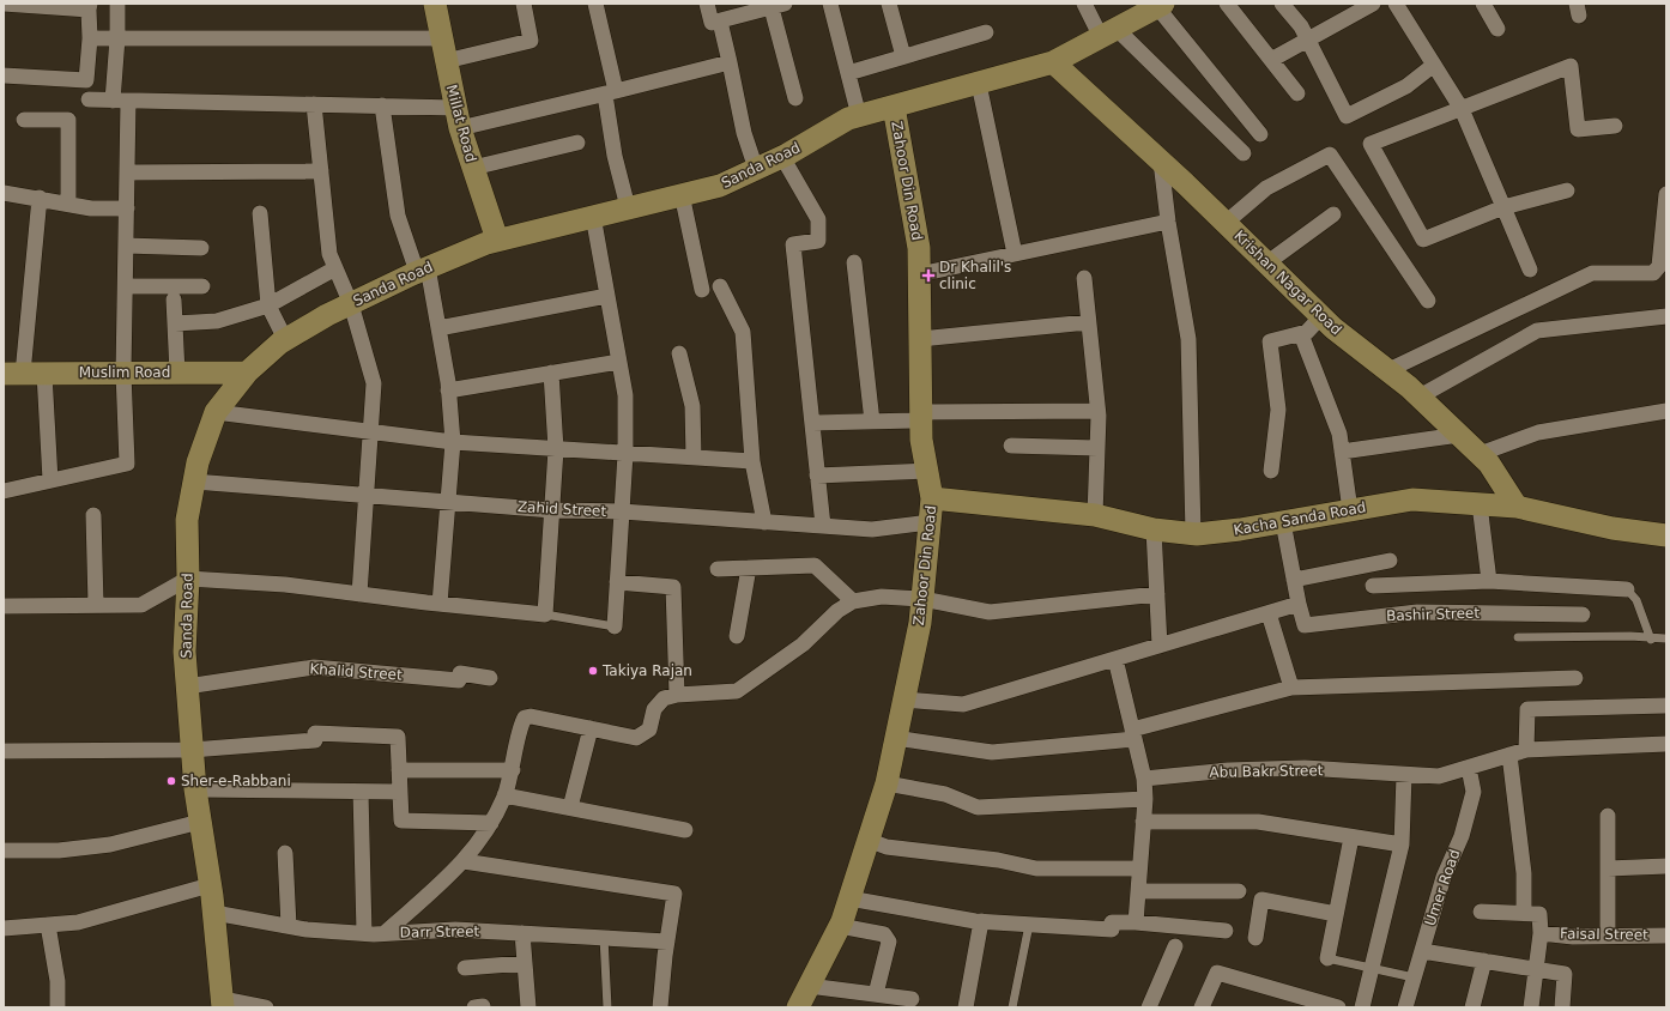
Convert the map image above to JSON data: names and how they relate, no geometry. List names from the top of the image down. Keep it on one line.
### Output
{"streets":{"main road":["Millat Road","Sanda Road","Zahoor Din Road","Krishan Nagar Road","Muslim Road","Kacha Sanda Road"],"street":["Zahid Street","Bashir Street","Khalid Street","Abu Bakr Street","Umer Road","Darr Street","Faisal Street"]},"crossings":[["Millat Road","Sanda Road"],["Sanda Road","Zahoor Din Road"],["Sanda Road","Krishan Nagar Road"],["Sanda Road","Muslim Road"],["Sanda Road","Zahid Street"],["Sanda Road","Khalid Street"],["Sanda Road","Darr Street"],["Zahoor Din Road","Zahid Street"],["Zahoor Din Road","Kacha Sanda Road"],["Krishan Nagar Road","Kacha Sanda Road"],["Abu Bakr Street","Umer Road"]],"places":{"health":["Dr Khalil's clinic"],"other":["Takiya Rajan","Sher-e-Rabbani"]}}
